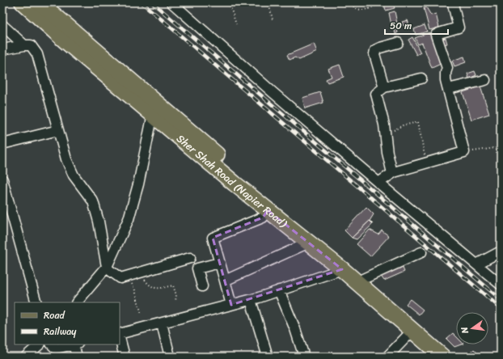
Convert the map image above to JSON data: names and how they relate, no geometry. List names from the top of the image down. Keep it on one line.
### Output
{"streets":{"main road":["Sher Shah Road (Napier Road)"]},"legend":["Road","Railway"],"scale_bar":"50 m","north":"left"}
